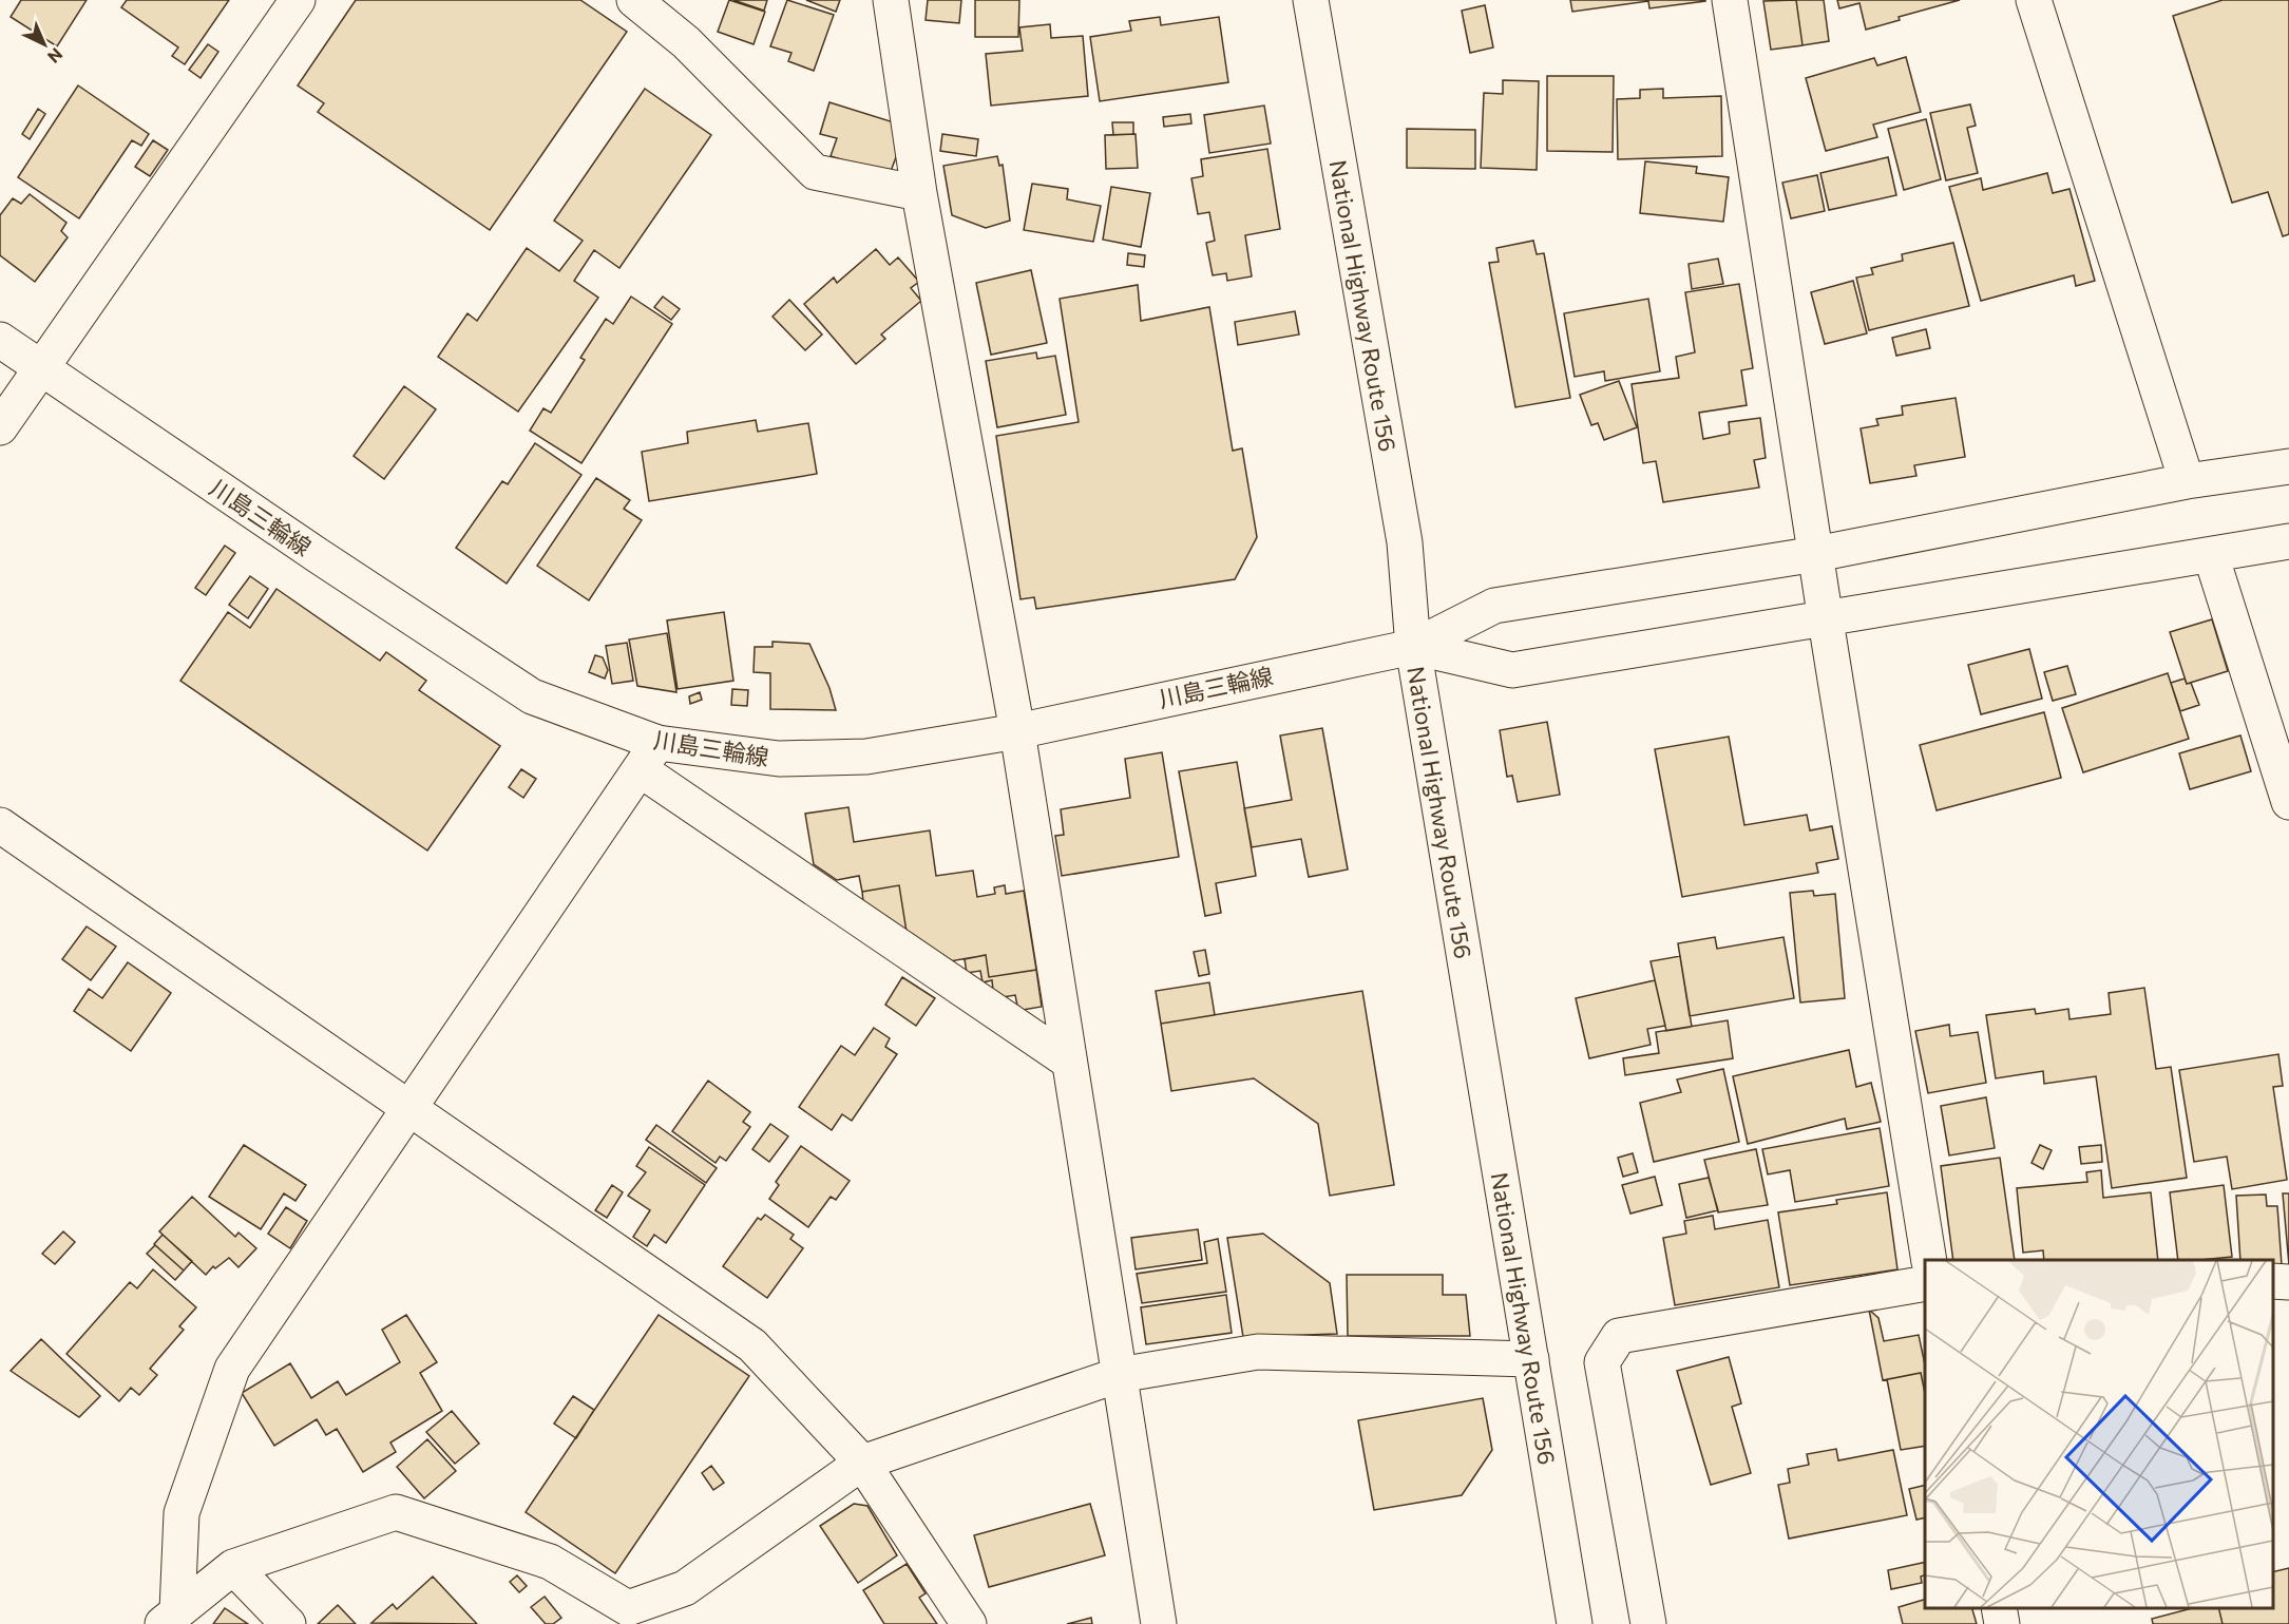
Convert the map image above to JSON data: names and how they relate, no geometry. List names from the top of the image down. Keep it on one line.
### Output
{"streets":{"main road":["National Highway Route 156","川島三輪線"]},"crossings":[["National Highway Route 156","川島三輪線"]],"north":"bottom right"}
